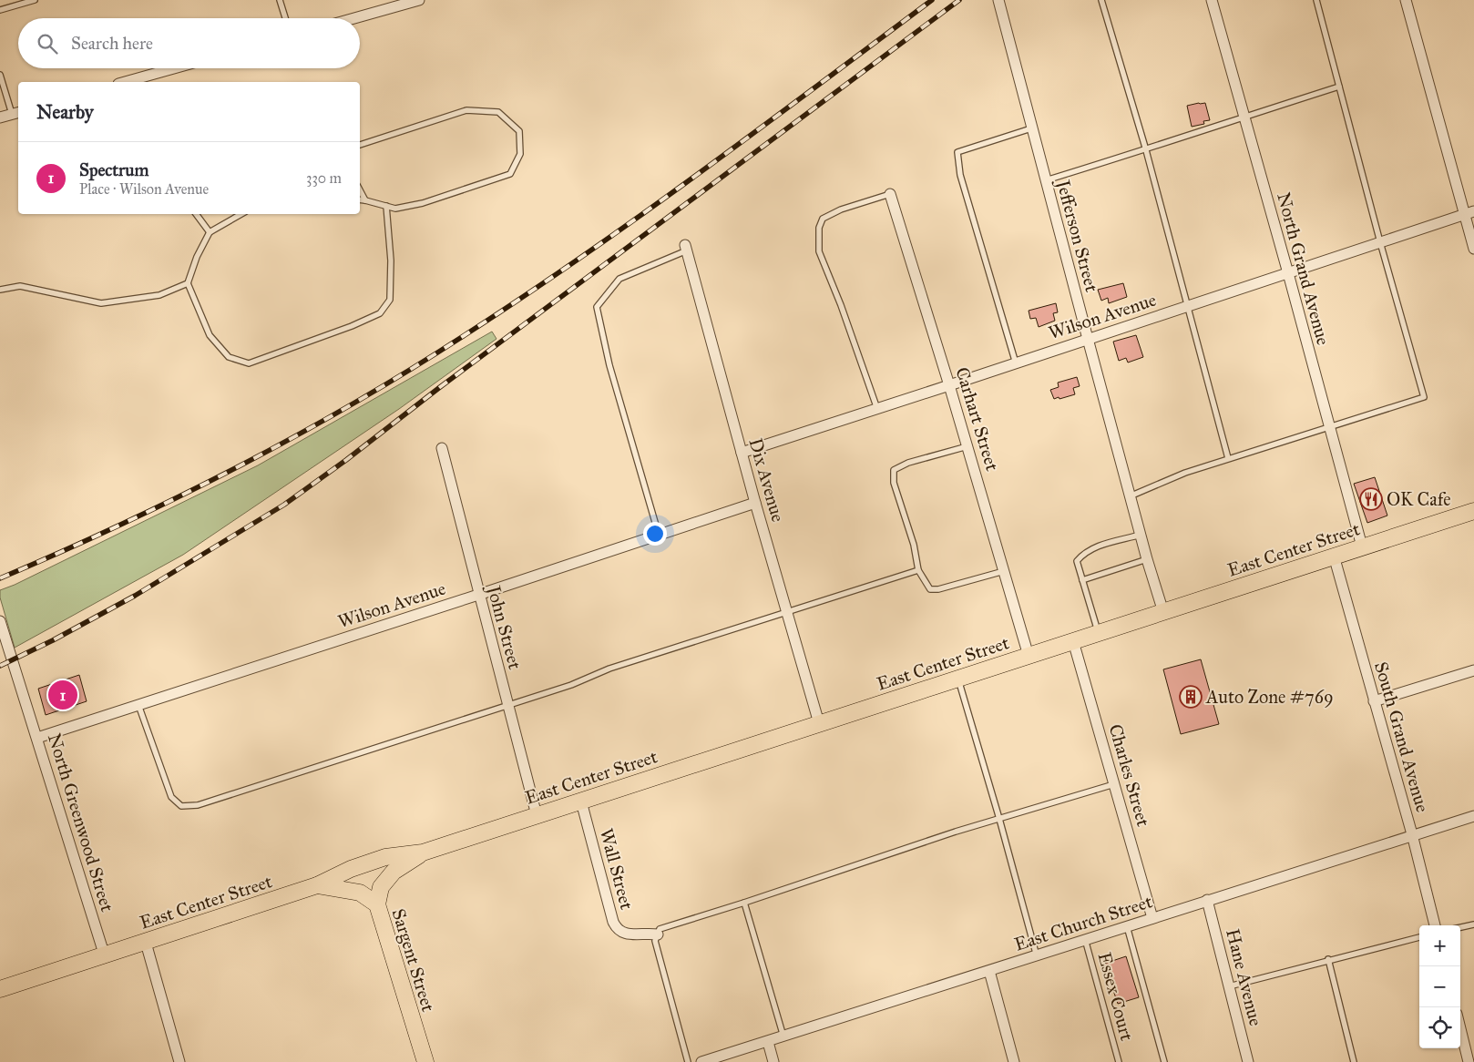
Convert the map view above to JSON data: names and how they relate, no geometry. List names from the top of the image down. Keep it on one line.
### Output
{"streets":{"main road":["East Center Street","Sargent Street"],"street":["Jefferson Street","North Grand Avenue","Wilson Avenue","Carhart Street","Dix Avenue","John Street","South Grand Avenue","Charles Street","North Greenwood Street","Wall Street","East Church Street","Hane Avenue"],"lane":["Essex Court"]},"crossings":[["Jefferson Street","Wilson Avenue"],["Jefferson Street","East Center Street"],["North Grand Avenue","Wilson Avenue"],["North Grand Avenue","East Center Street"],["Wilson Avenue","Carhart Street"],["Wilson Avenue","Dix Avenue"],["Wilson Avenue","John Street"],["Wilson Avenue","North Greenwood Street"],["Carhart Street","East Center Street"],["Dix Avenue","East Center Street"],["East Center Street","John Street"],["East Center Street","South Grand Avenue"],["East Center Street","Charles Street"],["East Center Street","North Greenwood Street"],["East Center Street","Wall Street"],["East Center Street","Sargent Street"],["South Grand Avenue","East Church Street"],["Charles Street","East Church Street"],["East Church Street","Hane Avenue"],["East Church Street","Essex Court"]],"places":{"restaurant":["OK Cafe"],"building":["Auto Zone #769"]},"page":{"search":"Search here","heading":"Nearby","list":[{"mark":"1","name":"Spectrum","note":"Place · Wilson Avenue","value":"330 m"}],"pins":"1","map_buttons":["+","−"]}}
